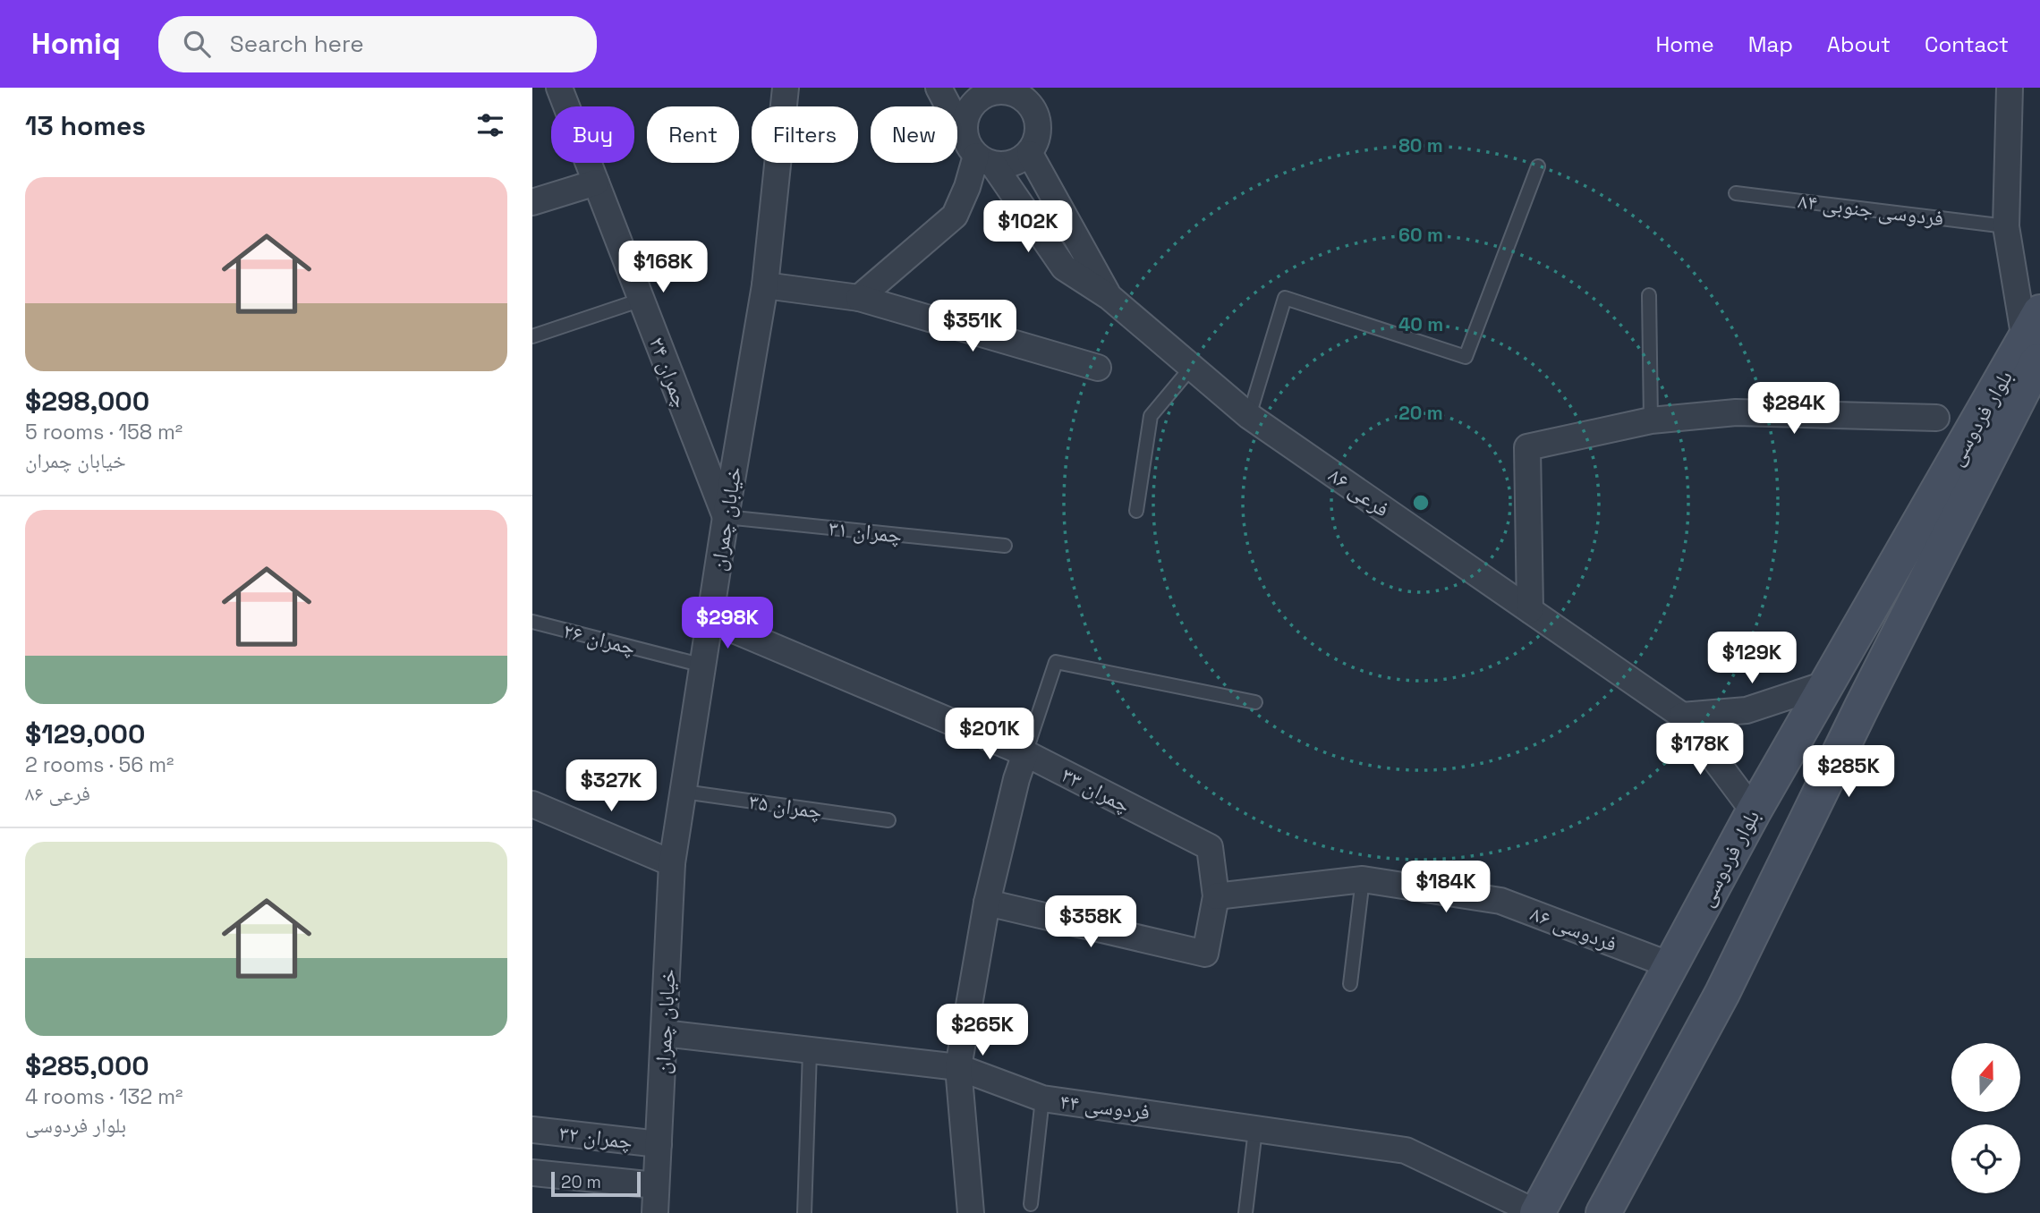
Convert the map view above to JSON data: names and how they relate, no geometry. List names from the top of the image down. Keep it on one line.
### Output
{"streets":{"main road":["بلوار فردوسی"],"street":["چمران ۲۴","فرعی ۸۶","خیابان چمران","چمران ۳۳","فردوسی ۸۶","فردوسی ۴۴","چمران ۳۲"],"lane":["فردوسی جنوبی ۸۴","چمران ۳۱","چمران ۲۶","چمران ۳۵"]},"crossings":[["چمران ۲۴","خیابان چمران"],["چمران ۲۴","چمران ۳۱"],["بلوار فردوسی","فرعی ۸۶"],["بلوار فردوسی","فردوسی ۸۶"],["بلوار فردوسی","فردوسی ۴۴"],["خیابان چمران","چمران ۳۱"],["خیابان چمران","چمران ۲۶"],["خیابان چمران","چمران ۳۳"],["خیابان چمران","چمران ۳۵"],["خیابان چمران","فردوسی ۴۴"],["خیابان چمران","چمران ۳۲"],["چمران ۳۳","فردوسی ۸۶"]],"scale_bar":"20 m","north":"top","page":{"header":"Homiq","search":"Search here","nav":["Home","Map","About","Contact"],"heading":"13 homes","chip":["Buy","Rent","Filters","New"],"list":[{"name":"$298,000","note":"5 rooms · 158 m² · خیابان چمران"},{"name":"$129,000","note":"2 rooms · 56 m² · فرعی ۸۶"},{"name":"$285,000","note":"4 rooms · 132 m² · بلوار فردوسی"}],"price":["$102K","$168K","$351K","$284K","$298K","$129K","$201K","$178K","$285K","$327K","$184K","$358K","$265K"],"scale":"20 m"},"rings":["80 m","60 m","40 m","20 m"]}
